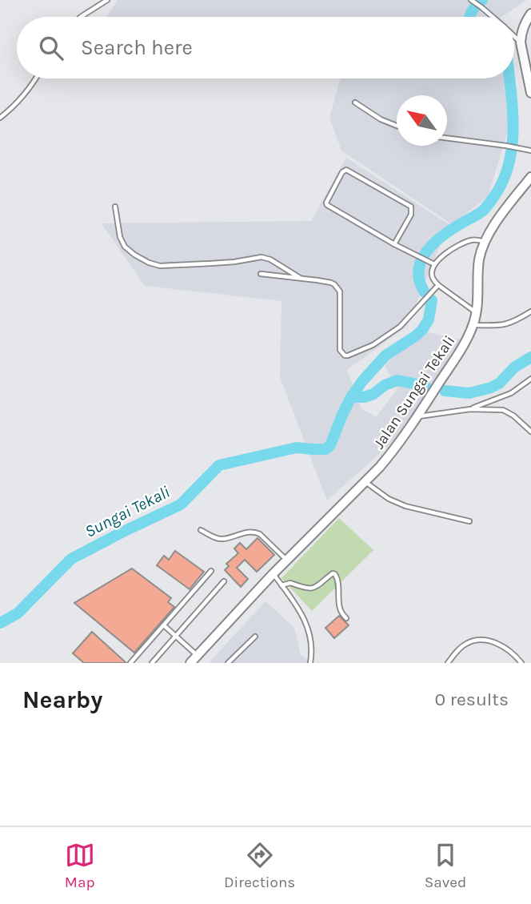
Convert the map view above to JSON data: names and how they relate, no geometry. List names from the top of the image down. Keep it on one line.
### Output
{"streets":{"street":["Jalan Sungai Tekali"]},"water":["Sungai Tekali"],"north":"top left","page":{"search":"Search here","heading":["Nearby","0 results"],"nav":["Map","Directions","Saved"]}}
